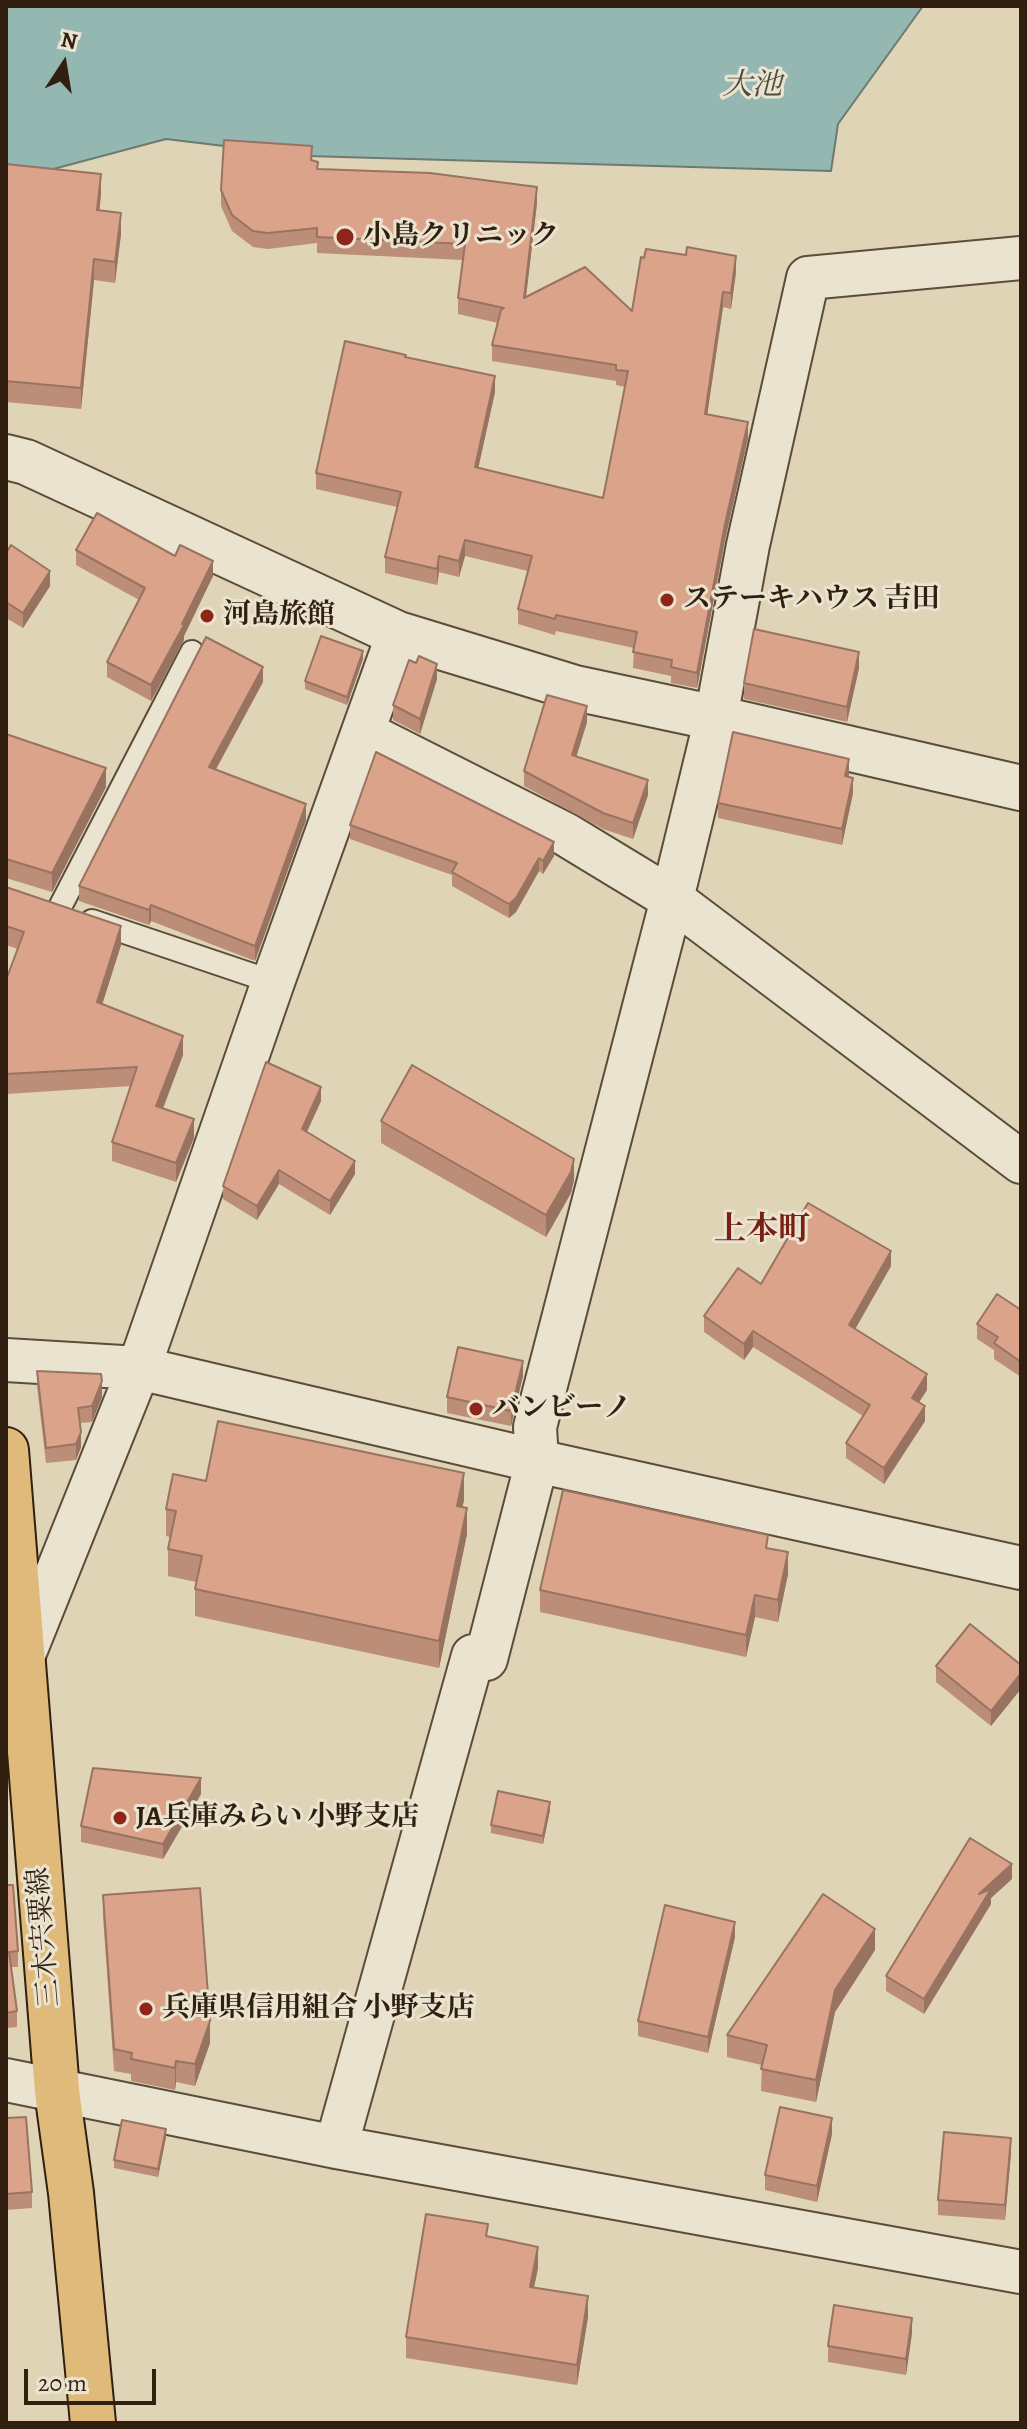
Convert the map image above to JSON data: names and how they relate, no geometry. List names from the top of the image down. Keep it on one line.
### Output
{"streets":{"main road":["三木宍粟線"]},"districts":["上本町"],"water":["大池"],"places":["小島クリニック","ステーキハウス 吉田","河島旅館","バンビーノ","JA兵庫みらい 小野支店","兵庫県信用組合 小野支店"],"scale_bar":"20 m","north":"top"}
